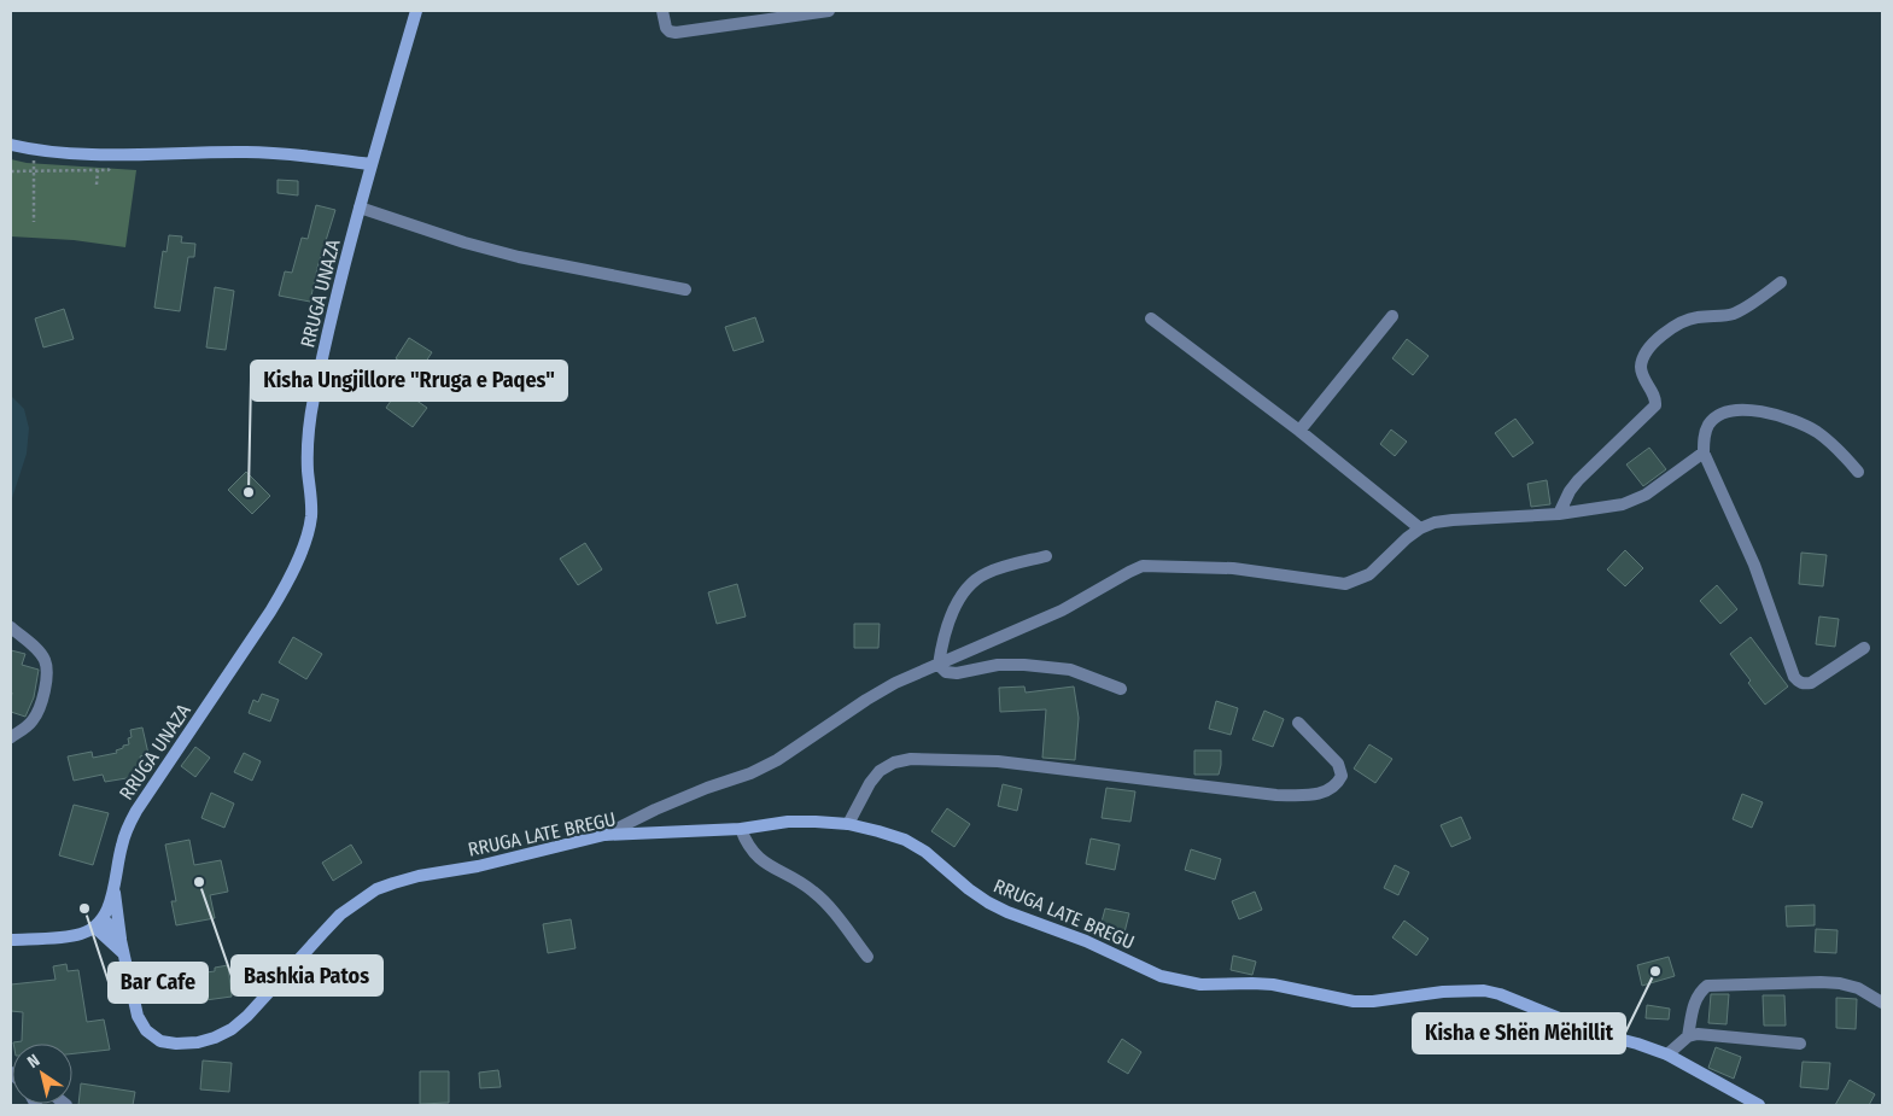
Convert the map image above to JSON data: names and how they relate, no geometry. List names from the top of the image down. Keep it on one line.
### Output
{"streets":{"main road":["RRUGA UNAZA","RRUGA LATE BREGU"]},"crossings":[["RRUGA UNAZA","RRUGA LATE BREGU"]],"places":["Kisha Ungjillore \"Rruga e Paqes\"","Bashkia Patos","Bar Cafe","Kisha e Shën Mëhillit"],"north":"top left"}
